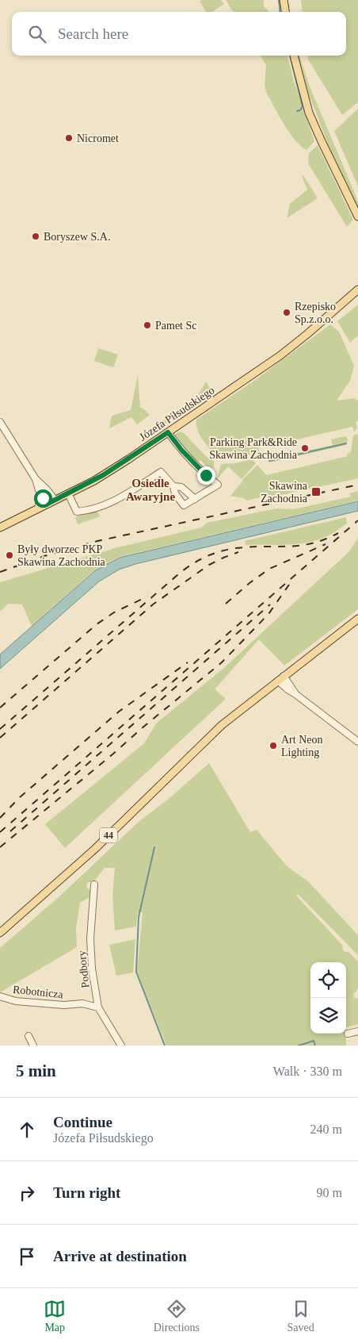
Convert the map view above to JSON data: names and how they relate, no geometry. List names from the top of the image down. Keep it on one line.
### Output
{"streets":{"main road":["Józefa Piłsudskiego","44"],"street":["Podbory","Robotnicza"]},"crossings":[["Podbory","Robotnicza"]],"districts":["Osiedle Awaryjne"],"places":{"other":["Nicromet","Boryszew S.A.","Rzepisko Sp.z.o.o.","Pamet Sc","Parking Park&Ride Skawina Zachodnia","Były dworzec PKP Skawina Zachodnia","Art Neon Lighting"],"transit":["Skawina Zachodnia"]},"page":{"search":"Search here","heading":["5 min","Walk · 330 m"],"list":[["Continue","Józefa Piłsudskiego","240 m"],["Turn right","90 m"],"Arrive at destination"],"nav":["Map","Directions","Saved"]}}
